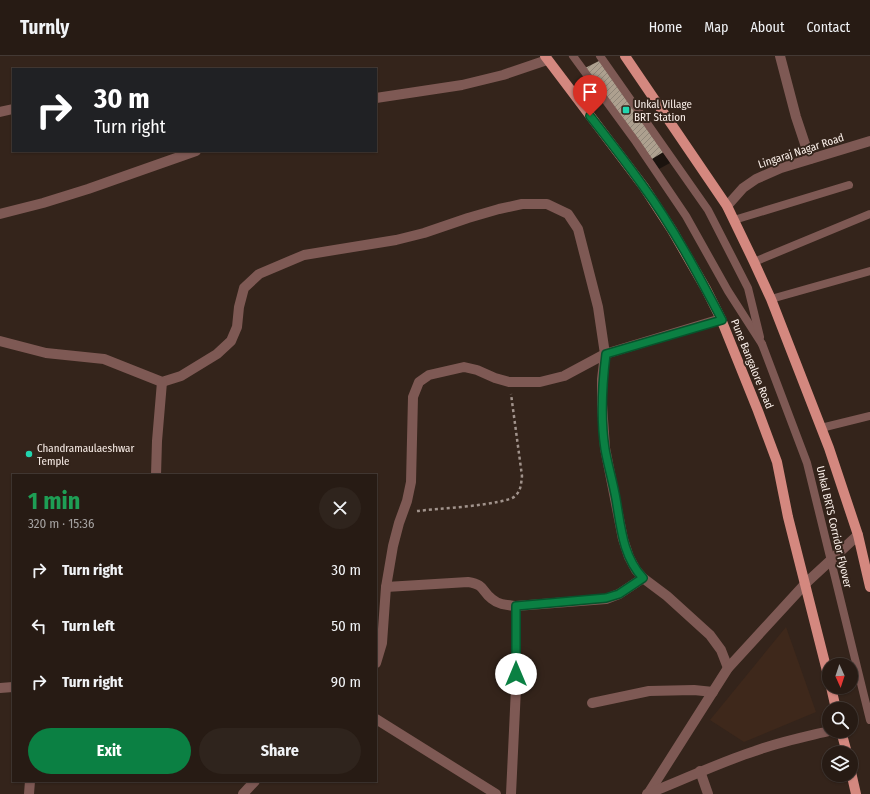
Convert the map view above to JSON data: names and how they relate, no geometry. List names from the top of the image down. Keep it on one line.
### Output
{"streets":{"main road":["Pune Bangalore Road"],"street":["Lingaraj Nagar Road"],"lane":["Unkal BRTS Corridor Flyover"]},"places":{"transit":["Unkal Village BRT Station"],"other":["Chandramaulaeshwar Temple"]},"north":"bottom","page":{"header":"Turnly","nav":["Home","Map","About","Contact"],"turn":["30 m","Turn right"],"heading":["1 min","320 m · 15:36"],"list":[{"name":"Turn right","value":"30 m"},{"name":"Turn left","value":"50 m"},{"name":"Turn right","value":"90 m"}],"buttons":["Exit","Share"]}}
